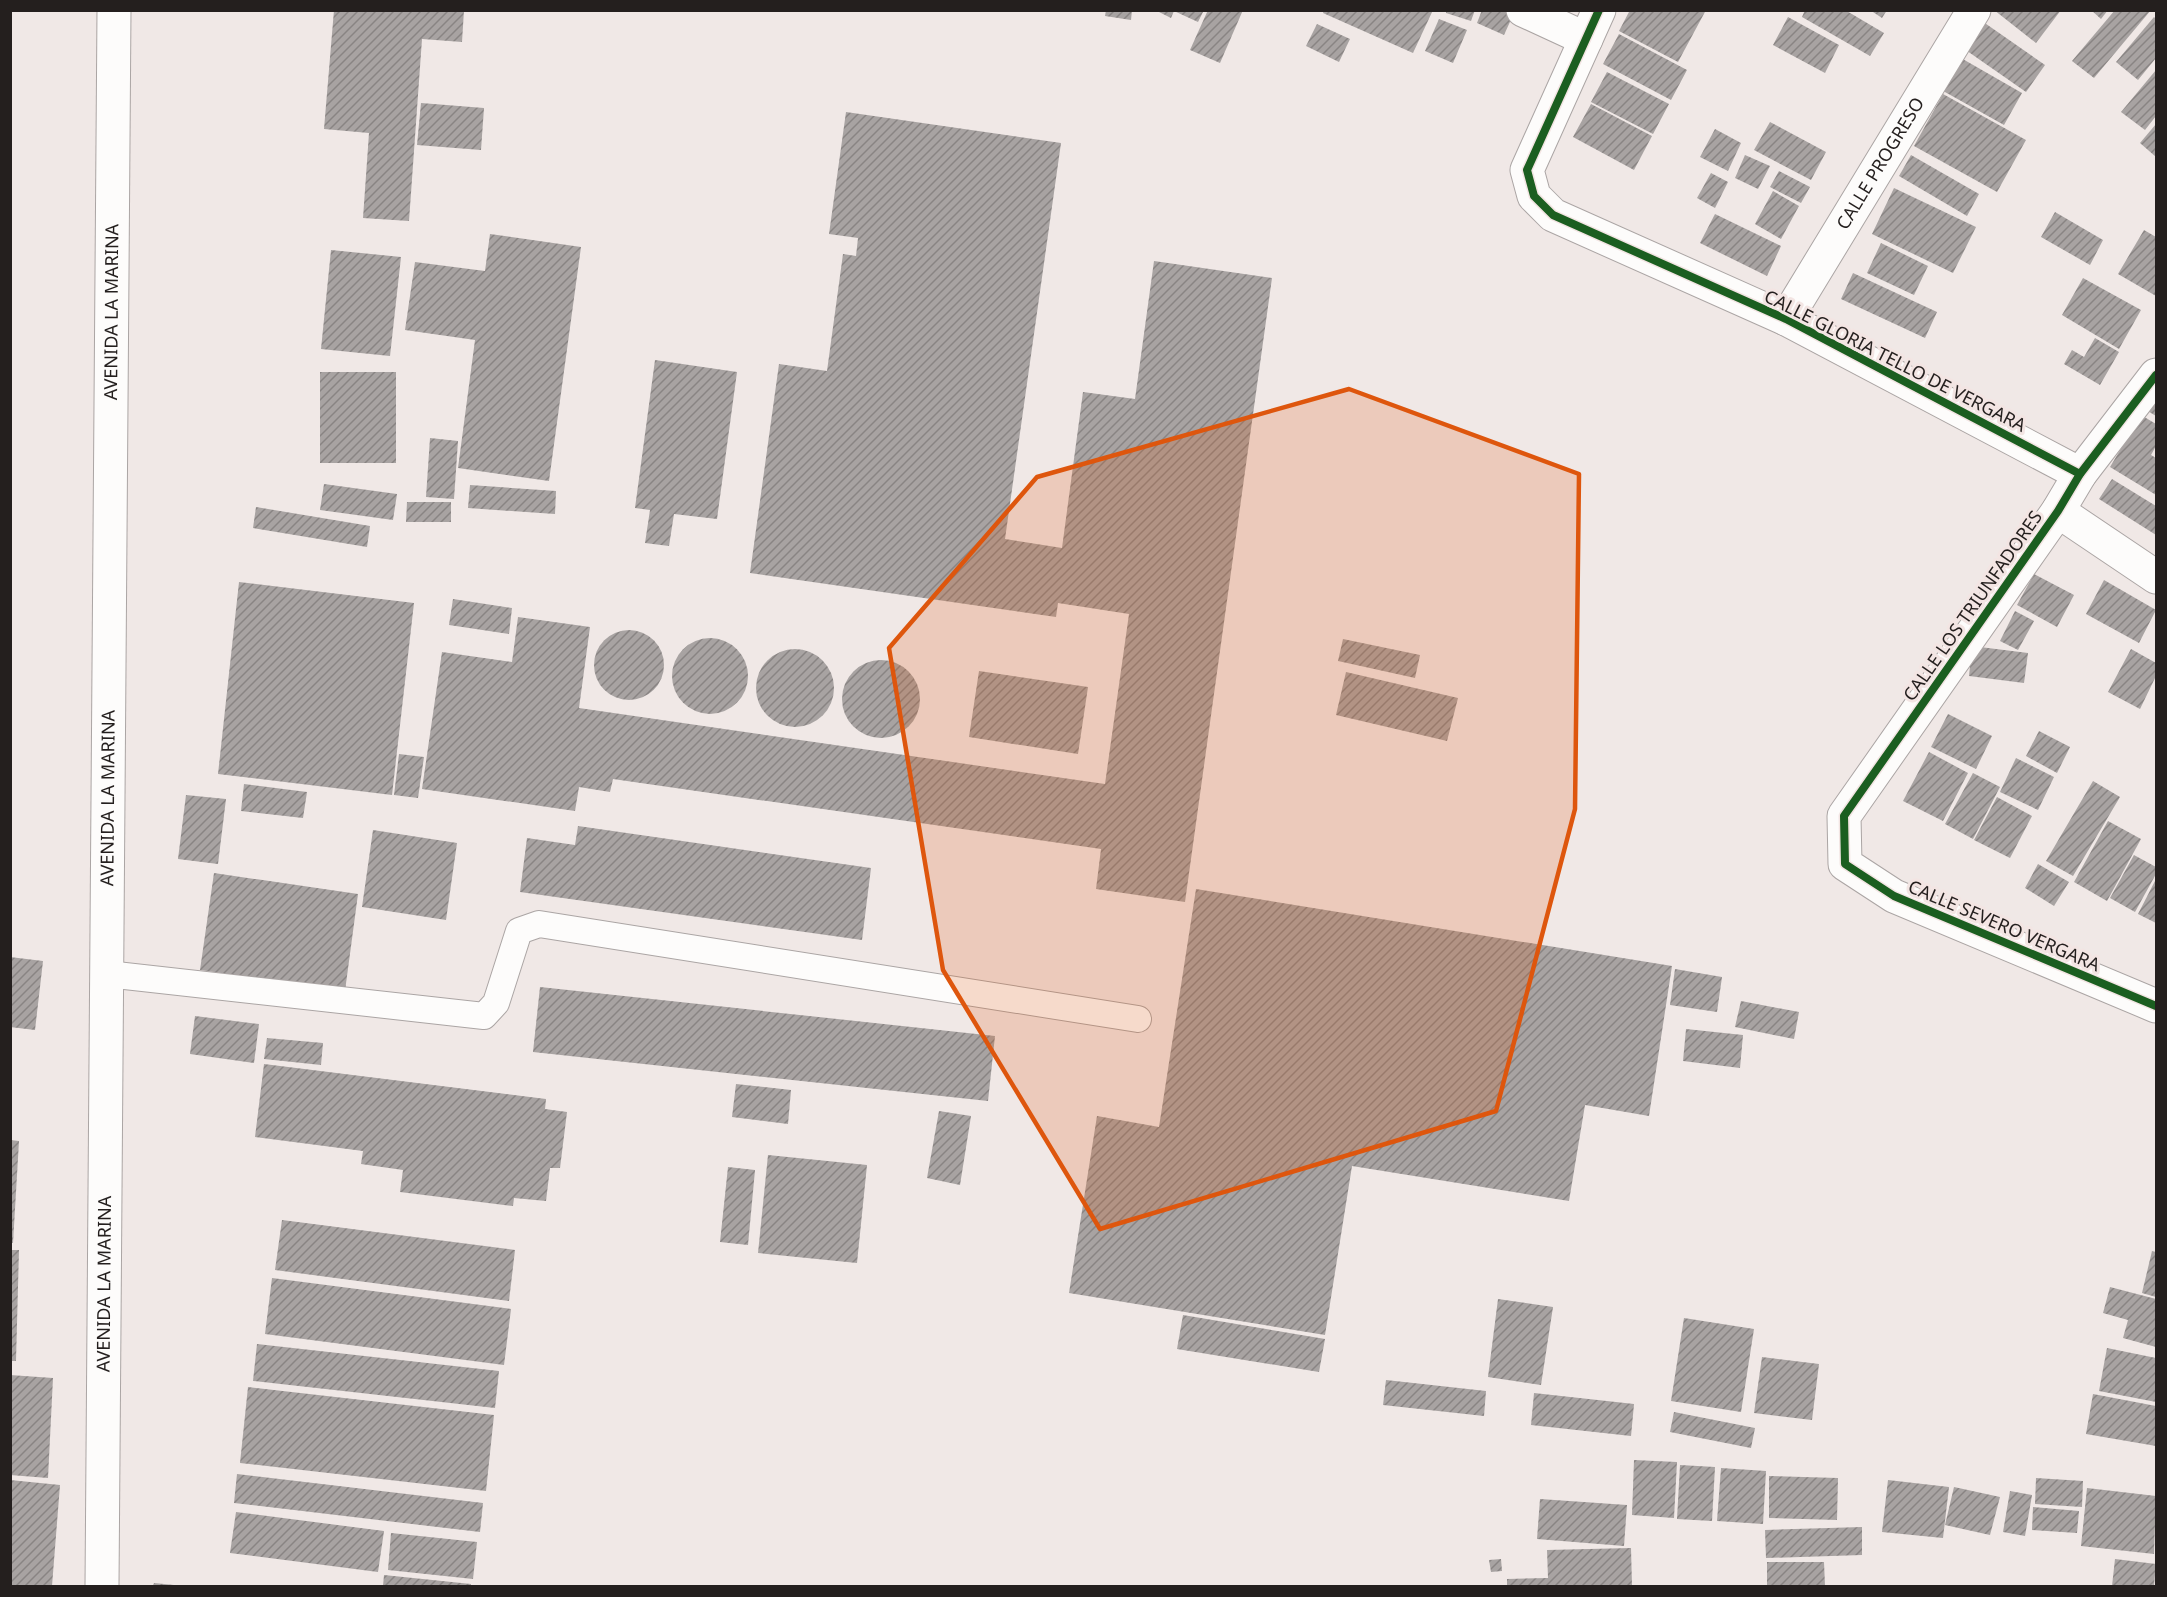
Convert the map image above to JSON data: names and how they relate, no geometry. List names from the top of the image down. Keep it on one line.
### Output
{"streets":{"street":["CALLE PROGRESO","AVENIDA LA MARINA","CALLE GLORIA TELLO DE VERGARA","CALLE LOS TRIUNFADORES","CALLE SEVERO VERGARA"]},"crossings":[["CALLE PROGRESO","CALLE GLORIA TELLO DE VERGARA"],["CALLE GLORIA TELLO DE VERGARA","CALLE LOS TRIUNFADORES"],["CALLE LOS TRIUNFADORES","CALLE SEVERO VERGARA"]]}
